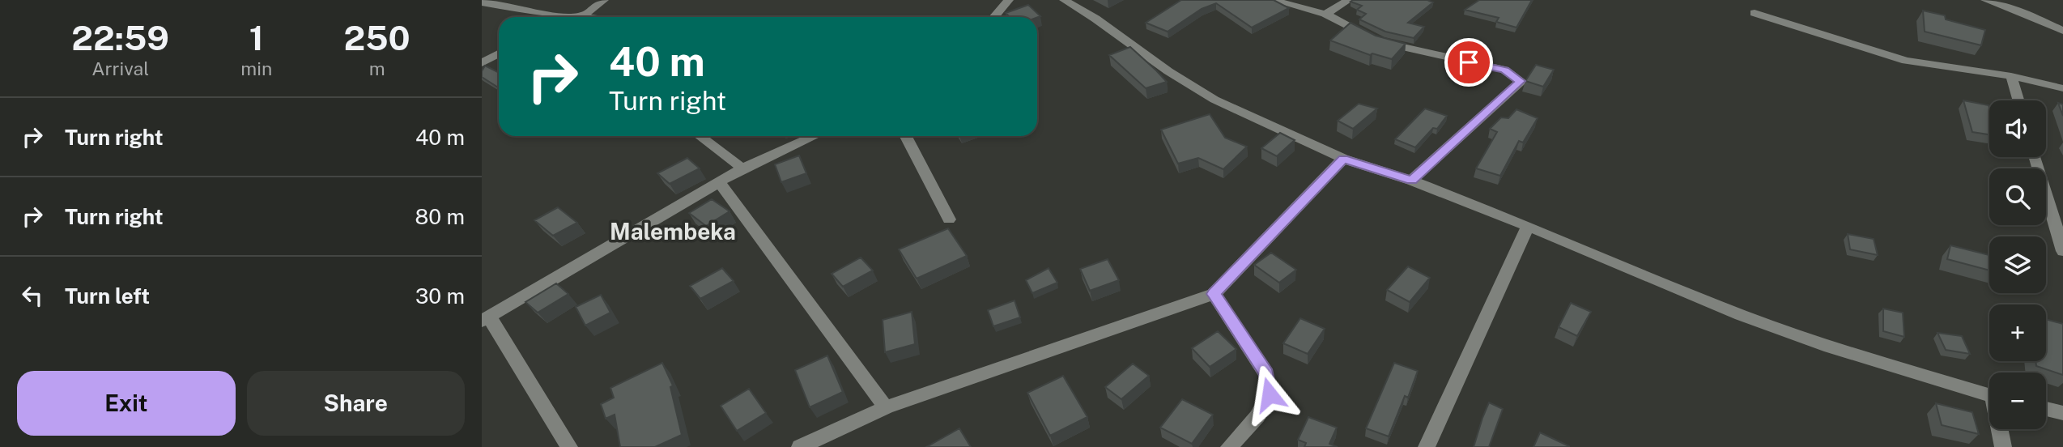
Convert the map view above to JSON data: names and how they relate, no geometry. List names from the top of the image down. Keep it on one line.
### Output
{"districts":["Malembeka"],"page":{"eta":["22:59","Arrival","1","min","250","m"],"turn":["40 m","Turn right"],"list":[{"name":"Turn right","value":"40 m"},{"name":"Turn right","value":"80 m"},{"name":"Turn left","value":"30 m"}],"map_buttons":["+","−"],"buttons":["Exit","Share"]}}
